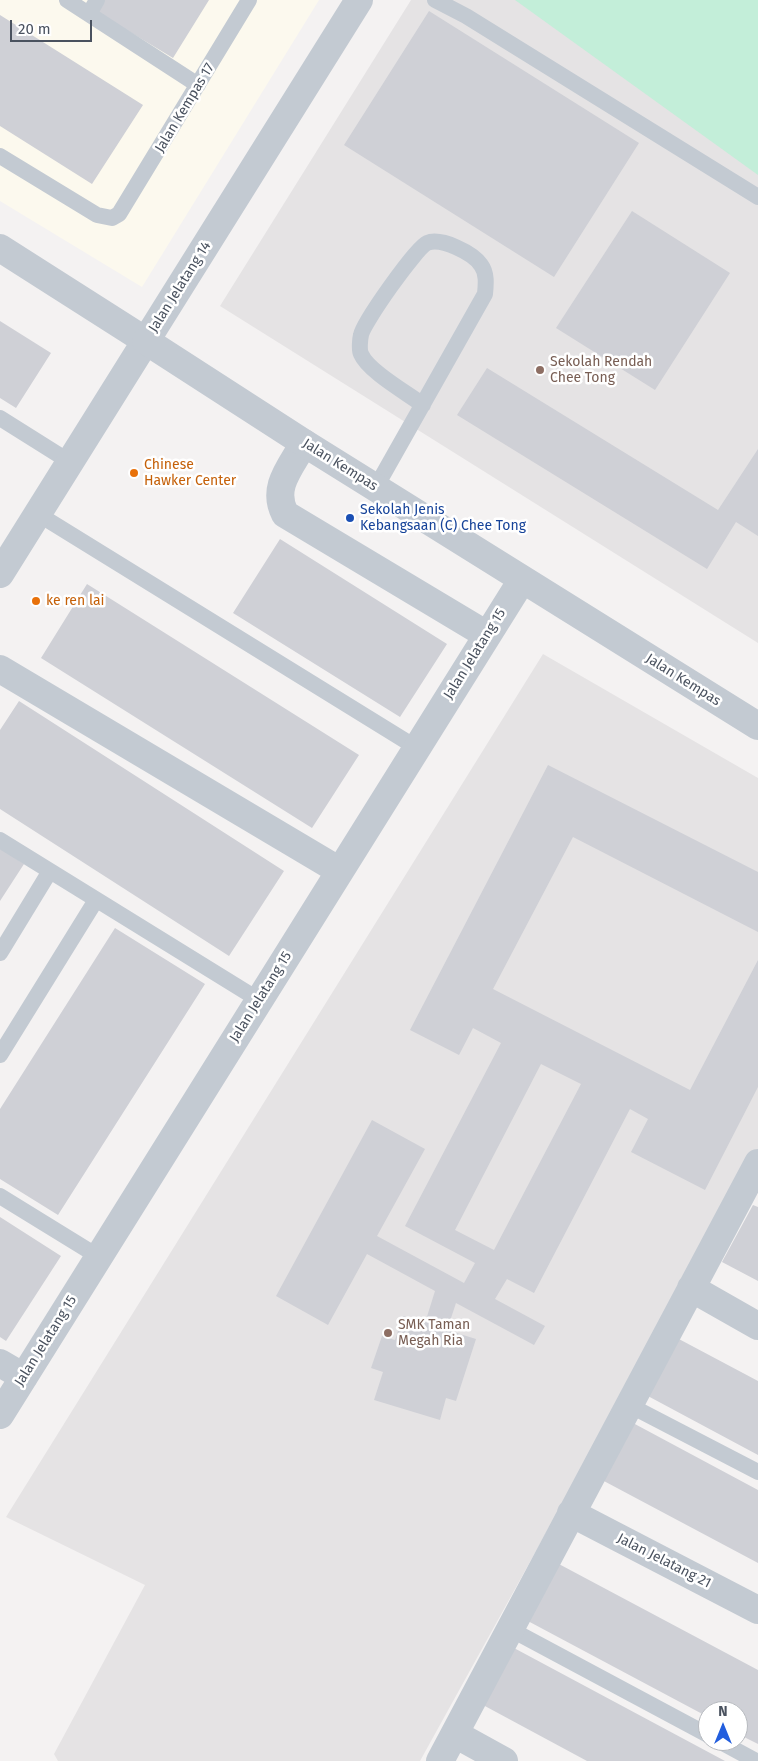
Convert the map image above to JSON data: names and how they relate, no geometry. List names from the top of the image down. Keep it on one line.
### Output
{"streets":{"street":["Jalan Jelatang 14","Jalan Kempas","Jalan Jelatang 15","Jalan Jelatang 21"],"lane":["Jalan Kempas 17"]},"crossings":[["Jalan Jelatang 14","Jalan Kempas"],["Jalan Kempas","Jalan Jelatang 15"]],"places":["Sekolah Rendah Chee Tong","Chinese Hawker Center","Sekolah Jenis Kebangsaan (C) Chee Tong","ke ren lai","SMK Taman Megah Ria"],"scale_bar":"20 m","north":"top"}
